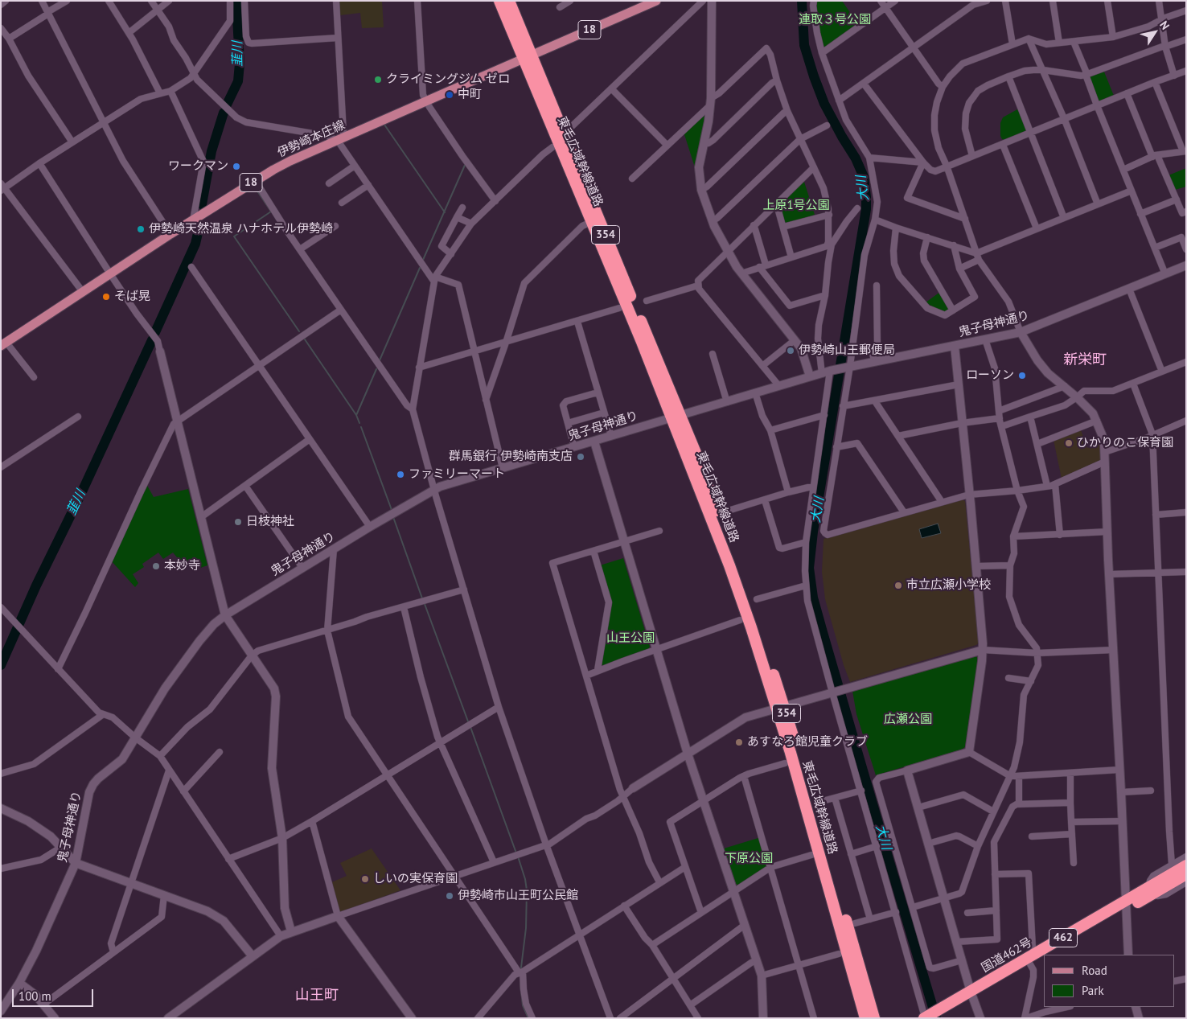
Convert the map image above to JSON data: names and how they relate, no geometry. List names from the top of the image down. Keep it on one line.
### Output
{"streets":{"highway":["東毛広域幹線道路","354","462","国道462号"],"main road":["18","伊勢崎本庄線"],"street":["鬼子母神通り"]},"crossings":[["伊勢崎本庄線","東毛広域幹線道路"],["東毛広域幹線道路","鬼子母神通り"]],"districts":["新栄町","山王町"],"water":["韮川","大川"],"parks":["連取３号公園","上原1号公園","山王公園","広瀬公園","下原公園"],"places":["クライミングジム ゼロ","中町","ワークマン","伊勢崎天然温泉 ハナホテル伊勢崎","そば晃","伊勢崎山王郵便局","ローソン","ひかりのこ保育園","群馬銀行 伊勢崎南支店","ファミリーマート","日枝神社","本妙寺","市立広瀬小学校","あすなろ館児童クラブ","しいの実保育園","伊勢崎市山王町公民館"],"legend":["Road","Park"],"scale_bar":"100 m","north":"top right"}
